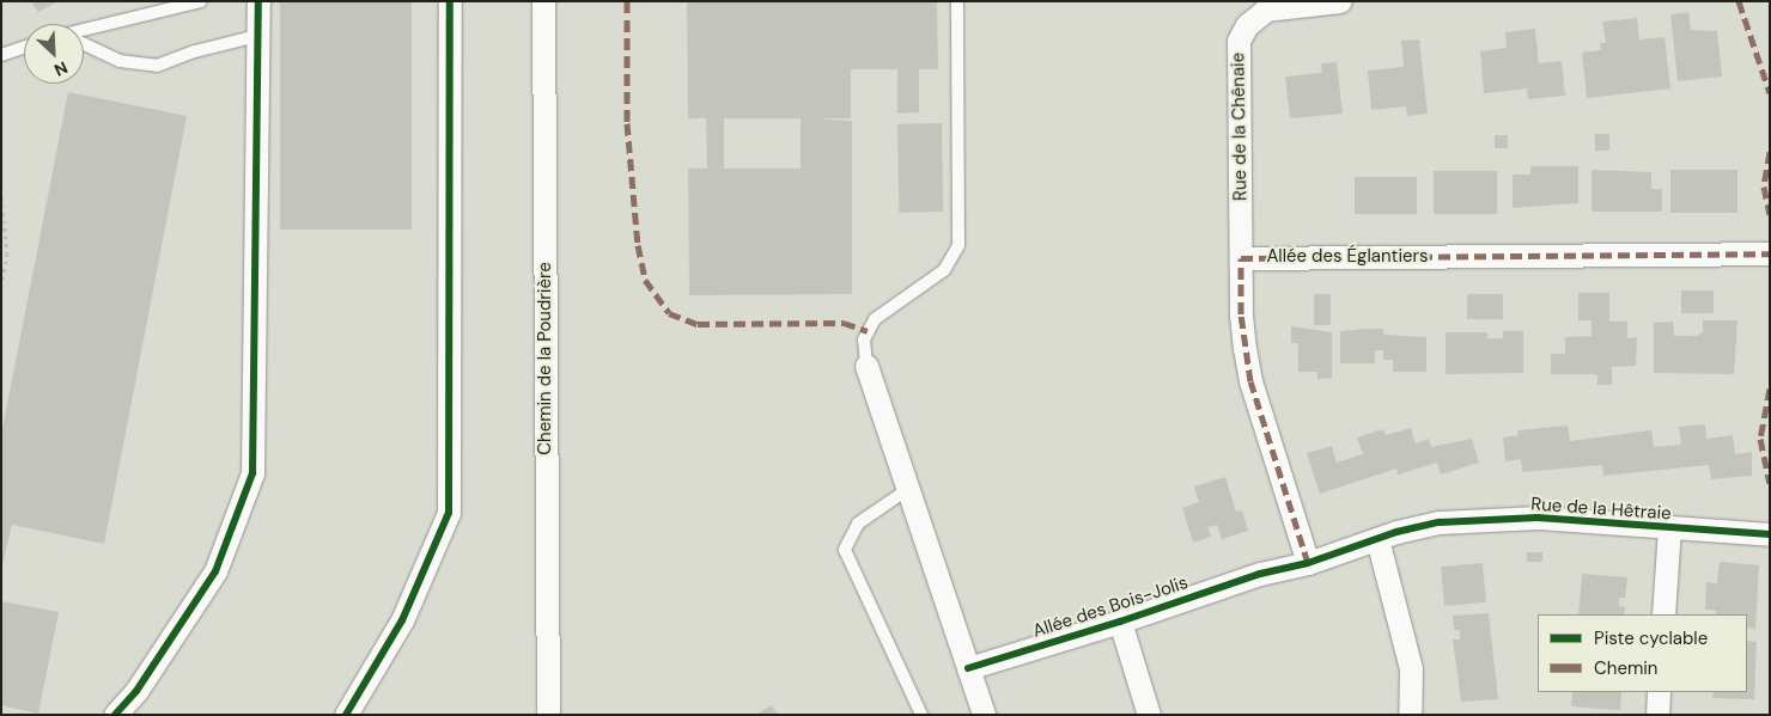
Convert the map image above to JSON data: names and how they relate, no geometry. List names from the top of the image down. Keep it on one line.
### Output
{"streets":{"street":["Rue de la Chênaie","Allée des Églantiers","Chemin de la Poudrière","Rue de la Hêtraie","Allée des Bois-Jolis"]},"crossings":[["Rue de la Chênaie","Allée des Églantiers"],["Allée des Églantiers","Rue de la Hêtraie"],["Rue de la Hêtraie","Allée des Bois-Jolis"]],"legend":["Piste cyclable","Chemin"],"north":"bottom right"}
